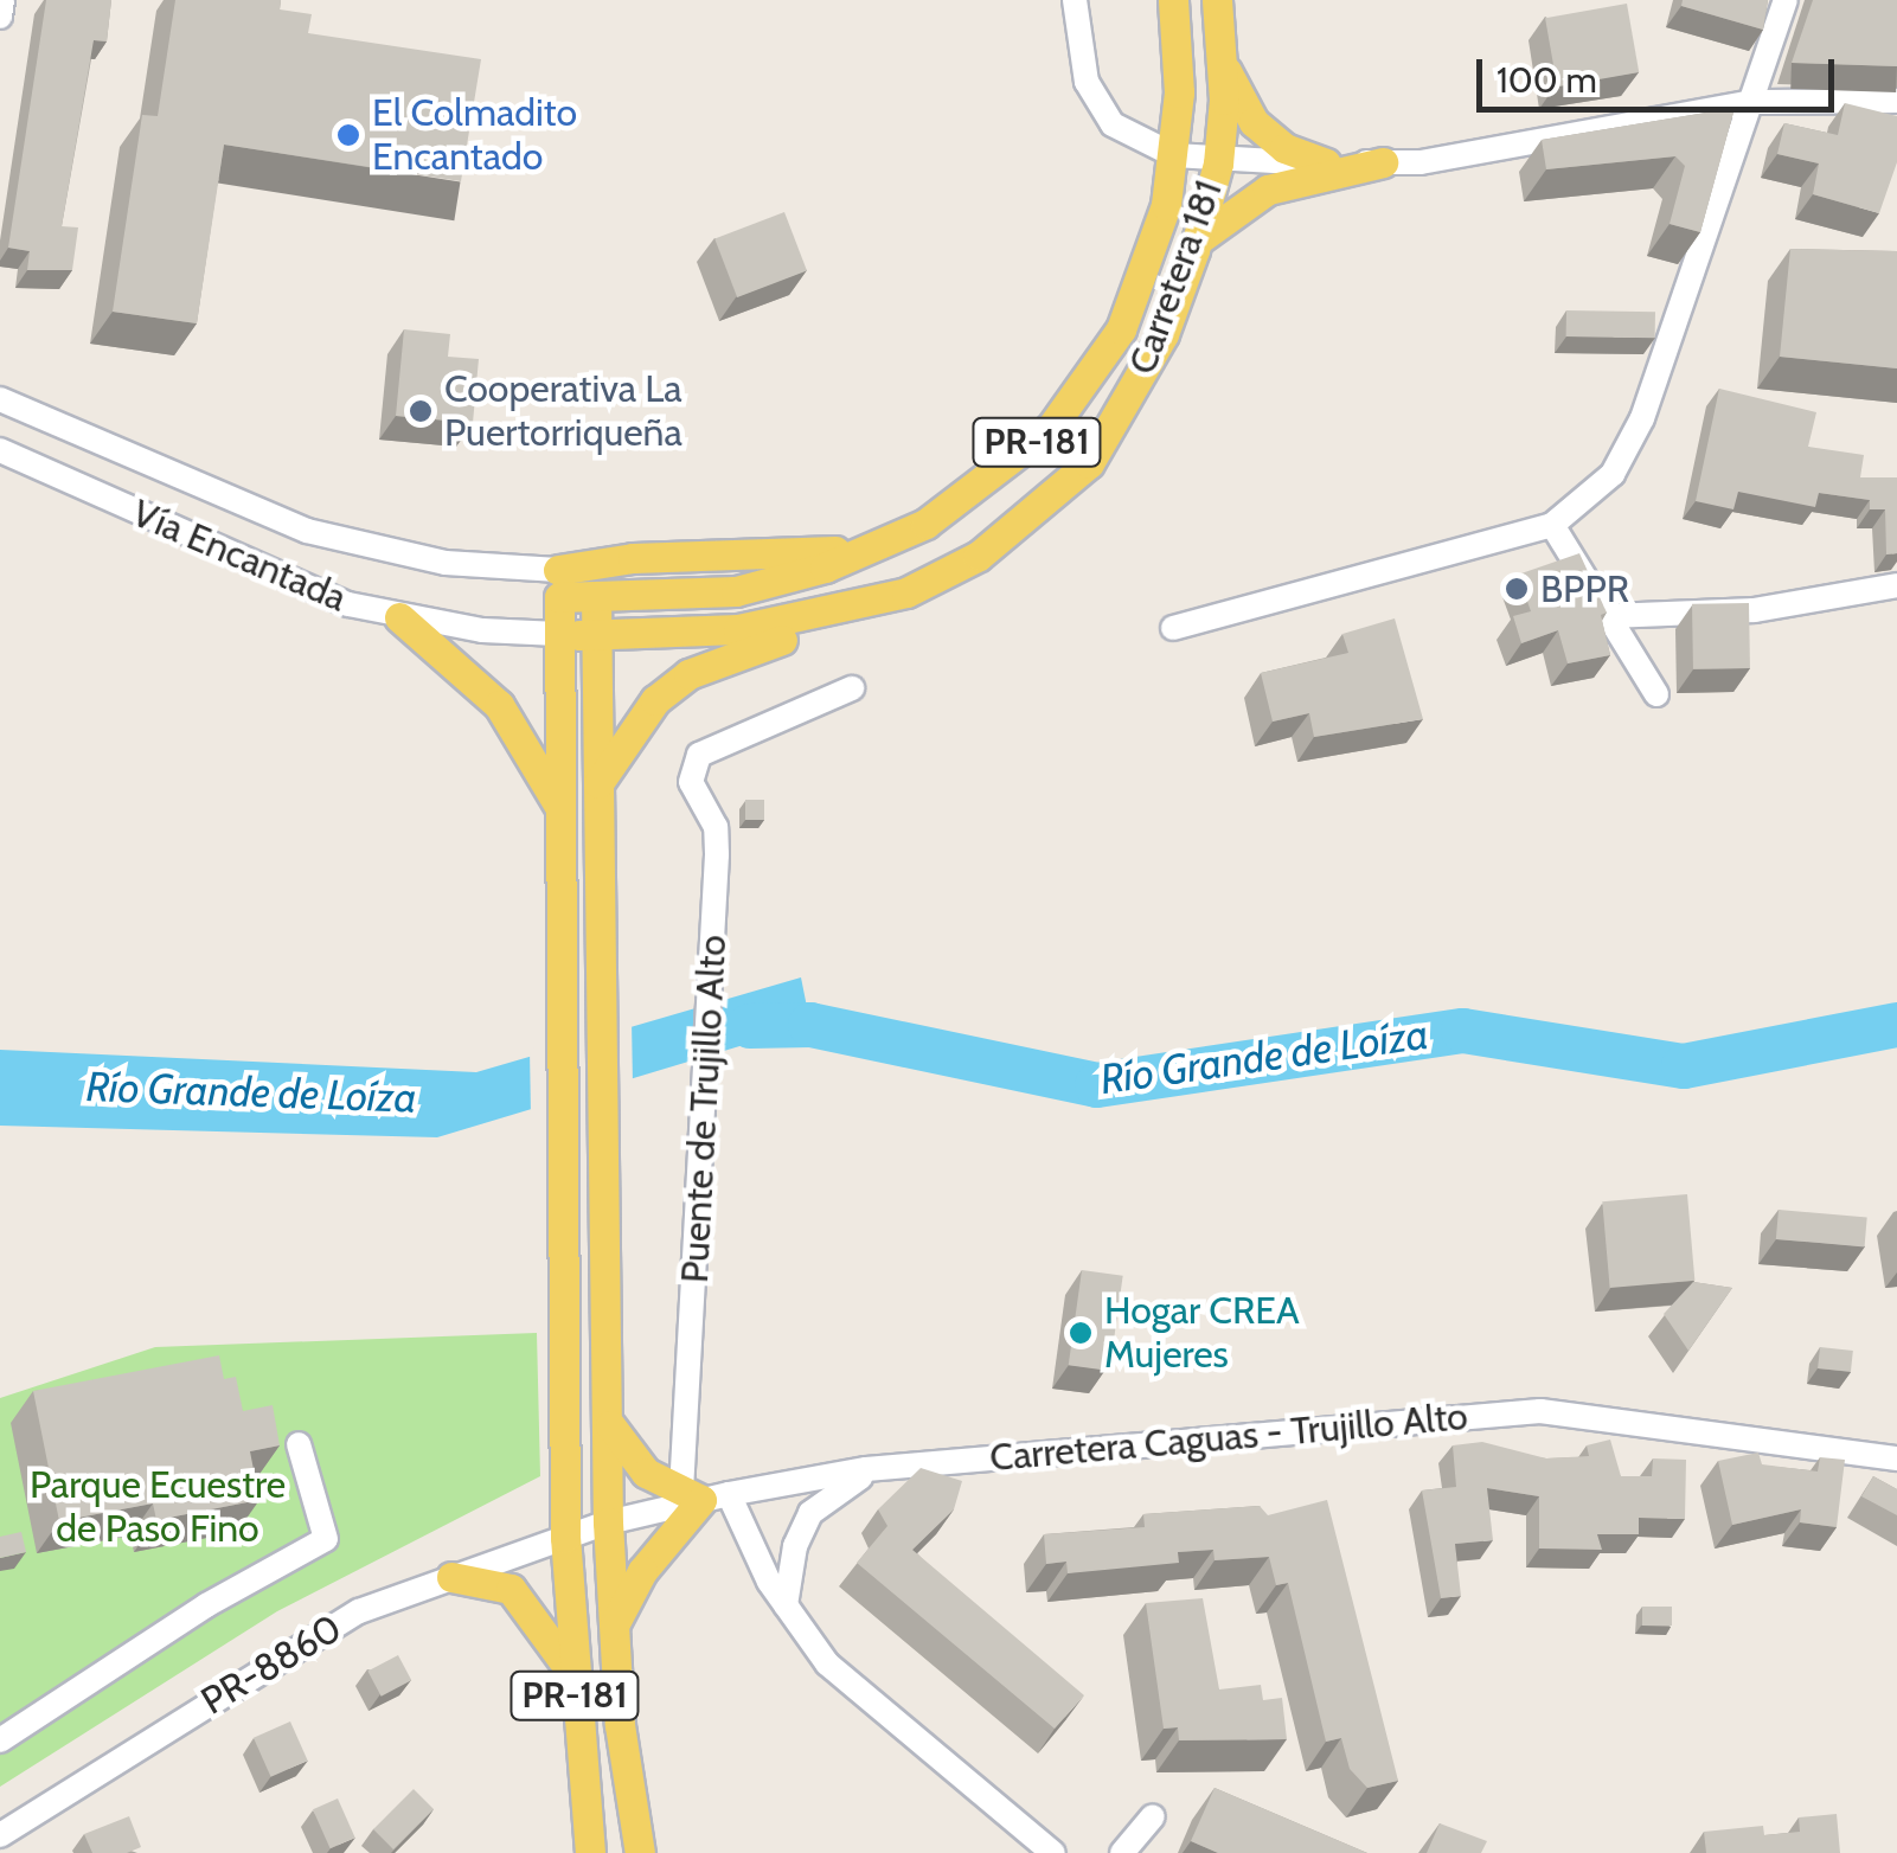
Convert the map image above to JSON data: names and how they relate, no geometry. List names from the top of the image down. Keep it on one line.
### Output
{"streets":{"main road":["Carretera 181","PR-181"],"street":["Vía Encantada","Puente de Trujillo Alto","Carretera Caguas - Trujillo Alto","PR-8860"]},"crossings":[["Carretera 181","PR-181"],["Carretera 181","Vía Encantada"],["PR-181","Vía Encantada"],["PR-181","Carretera Caguas - Trujillo Alto"],["PR-181","PR-8860"],["Puente de Trujillo Alto","Carretera Caguas - Trujillo Alto"],["Carretera Caguas - Trujillo Alto","PR-8860"]],"water":["Río Grande de Loíza"],"parks":["Parque Ecuestre de Paso Fino"],"places":["El Colmadito Encantado","Cooperativa La Puertorriqueña","BPPR","Hogar CREA Mujeres"],"scale_bar":"100 m"}
